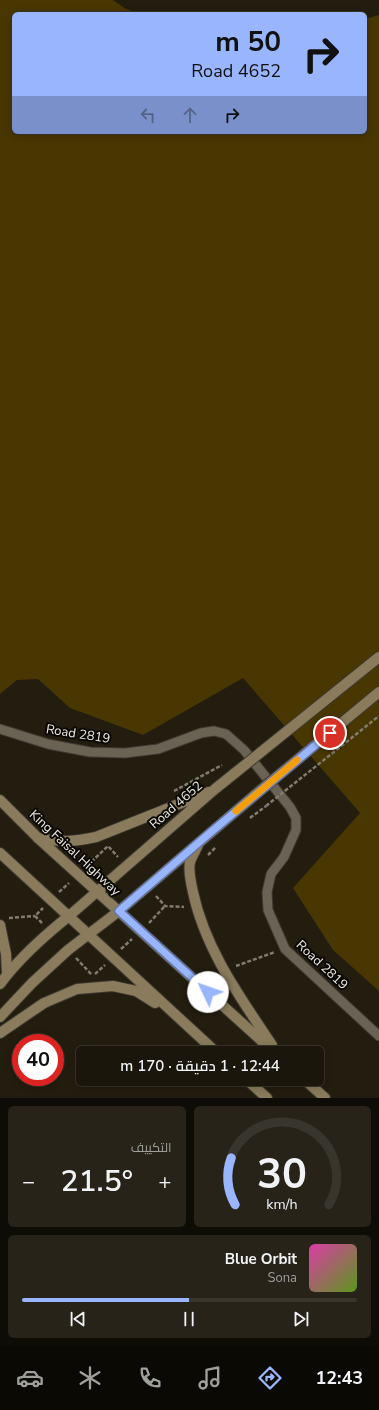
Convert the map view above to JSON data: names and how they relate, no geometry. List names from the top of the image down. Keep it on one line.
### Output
{"streets":{"street":["Road 4652","King Faisal Highway"],"lane":["Road 2819"]},"crossings":[["Road 4652","King Faisal Highway"]],"page":{"turn":["50 m","Road 4652"],"limit":"40","trip":"12:44 · 1 دقيقة · 170 m","tile":"التكييف","heat":["−","21.5°","+"],"song":["Blue Orbit","Sona"],"tabs":"12:43","gauge":["30","km/h"]}}
